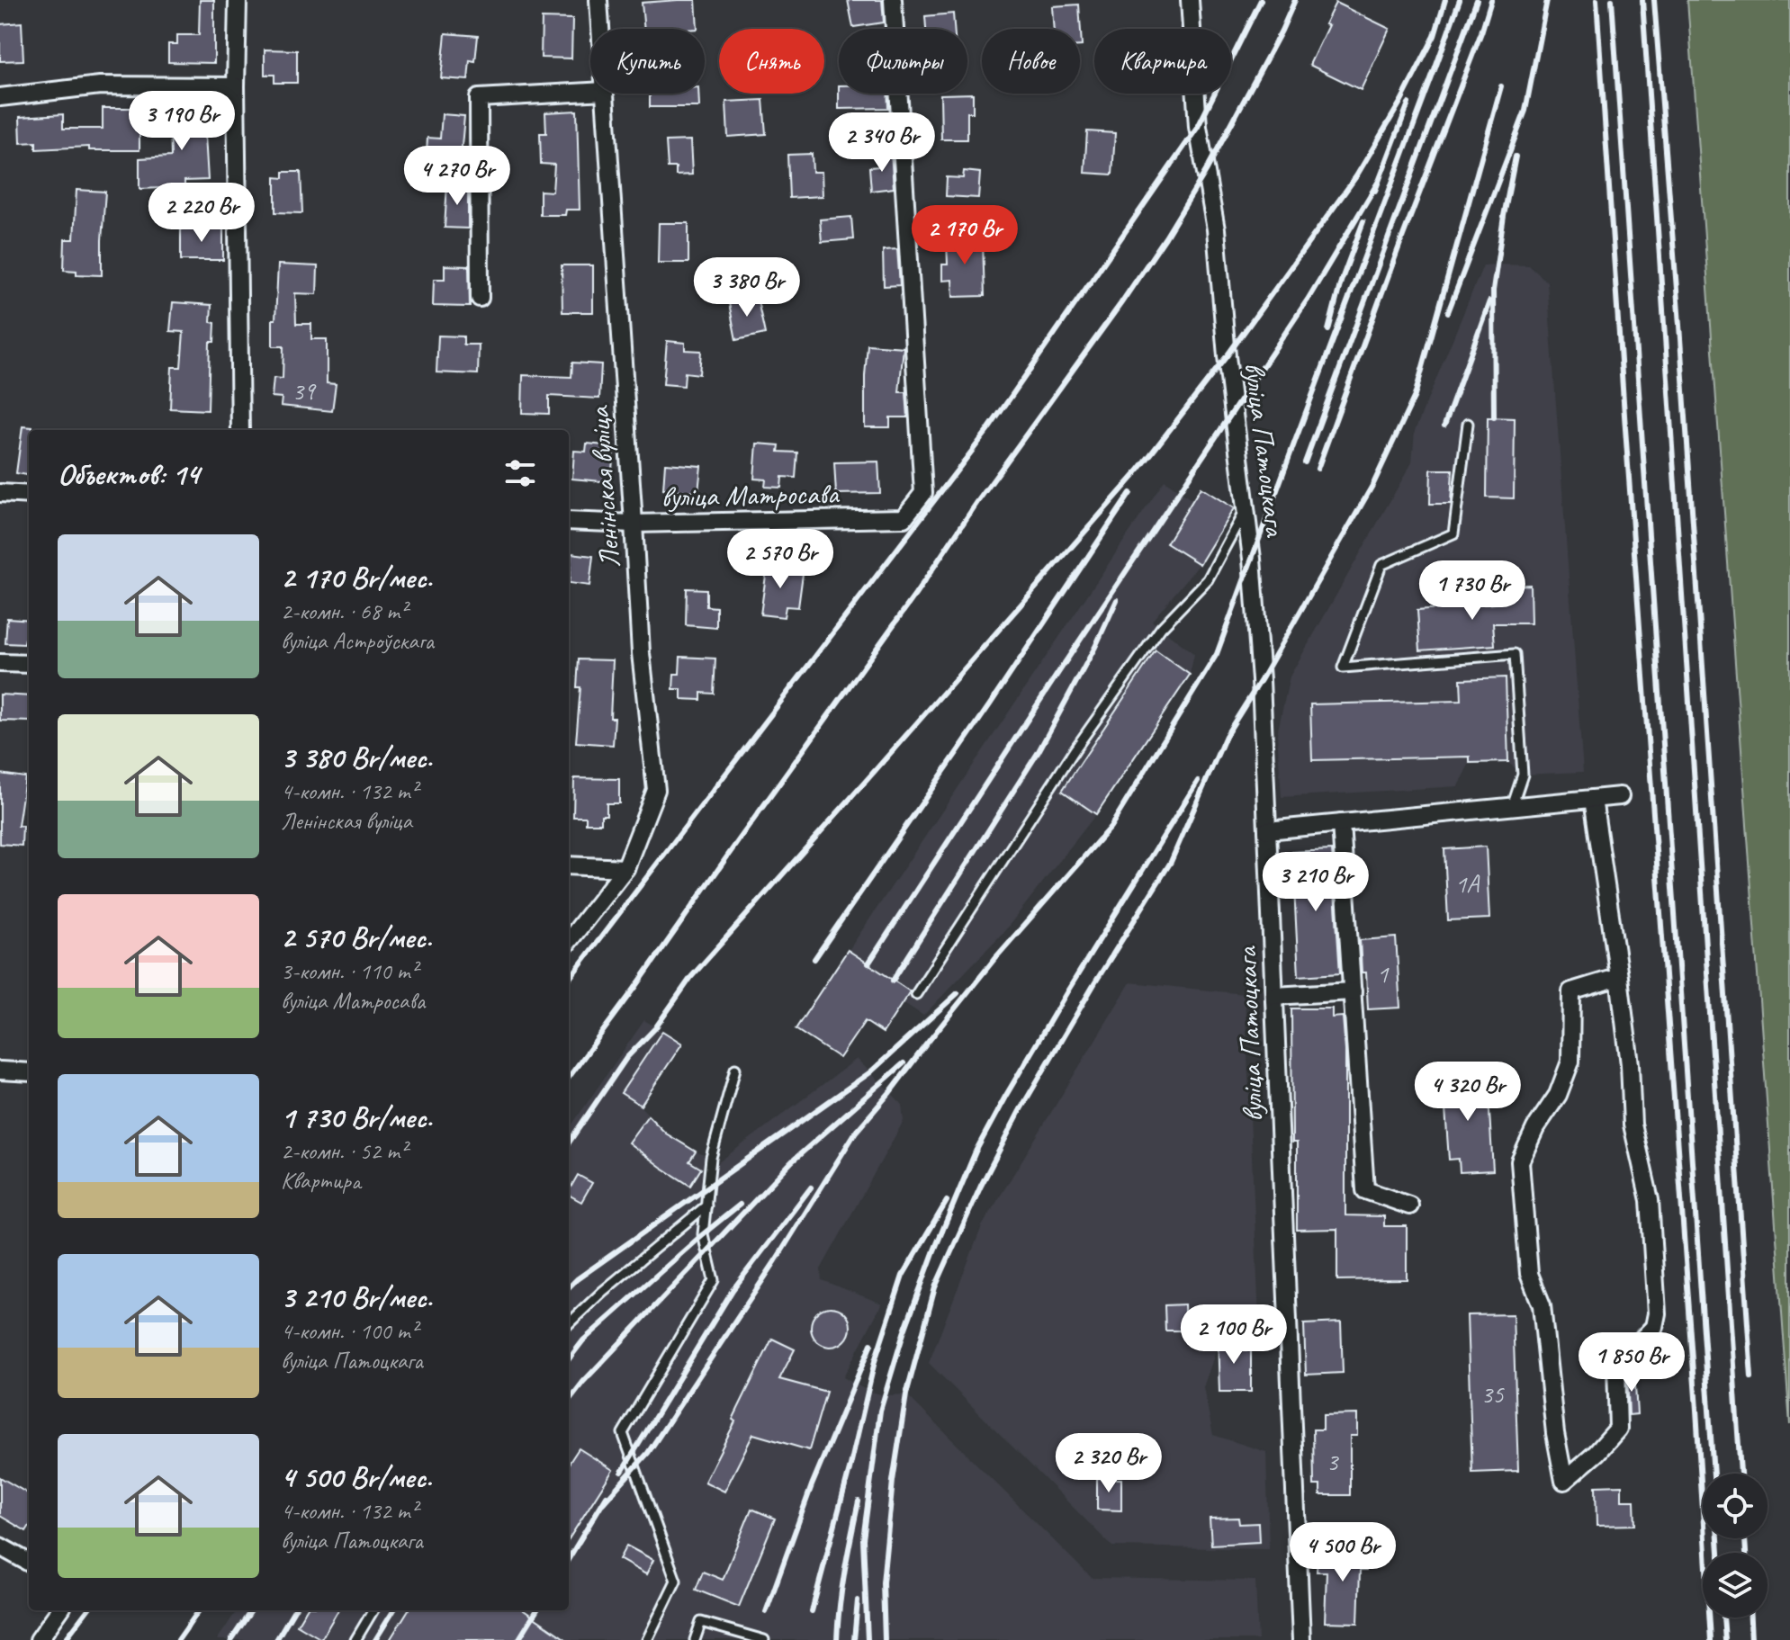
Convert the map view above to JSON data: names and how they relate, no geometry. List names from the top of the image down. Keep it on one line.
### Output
{"streets":{"street":["вуліца Патоцкага","Ленінская вуліца","вуліца Матросава"]},"crossings":[["Ленінская вуліца","вуліца Матросава"]],"house_numbers":["39","1А","1","35","3"],"page":{"chip":["Купить","Снять","Фильтры","Новое","Квартира"],"price":["3 190 Br","2 340 Br","4 270 Br","2 220 Br","2 170 Br","3 380 Br","2 570 Br","1 730 Br","3 210 Br","4 320 Br","2 100 Br","1 850 Br","2 320 Br","4 500 Br"],"heading":"Объектов: 14","list":[{"name":"2 170 Br/мес.","note":"2-комн. · 68 m² · вуліца Астроўскага"},{"name":"3 380 Br/мес.","note":"4-комн. · 132 m² · Ленінская вуліца"},{"name":"2 570 Br/мес.","note":"3-комн. · 110 m² · вуліца Матросава"},{"name":"1 730 Br/мес.","note":"2-комн. · 52 m² · Квартира"},{"name":"3 210 Br/мес.","note":"4-комн. · 100 m² · вуліца Патоцкага"},{"name":"4 500 Br/мес.","note":"4-комн. · 132 m² · вуліца Патоцкага"}]}}
